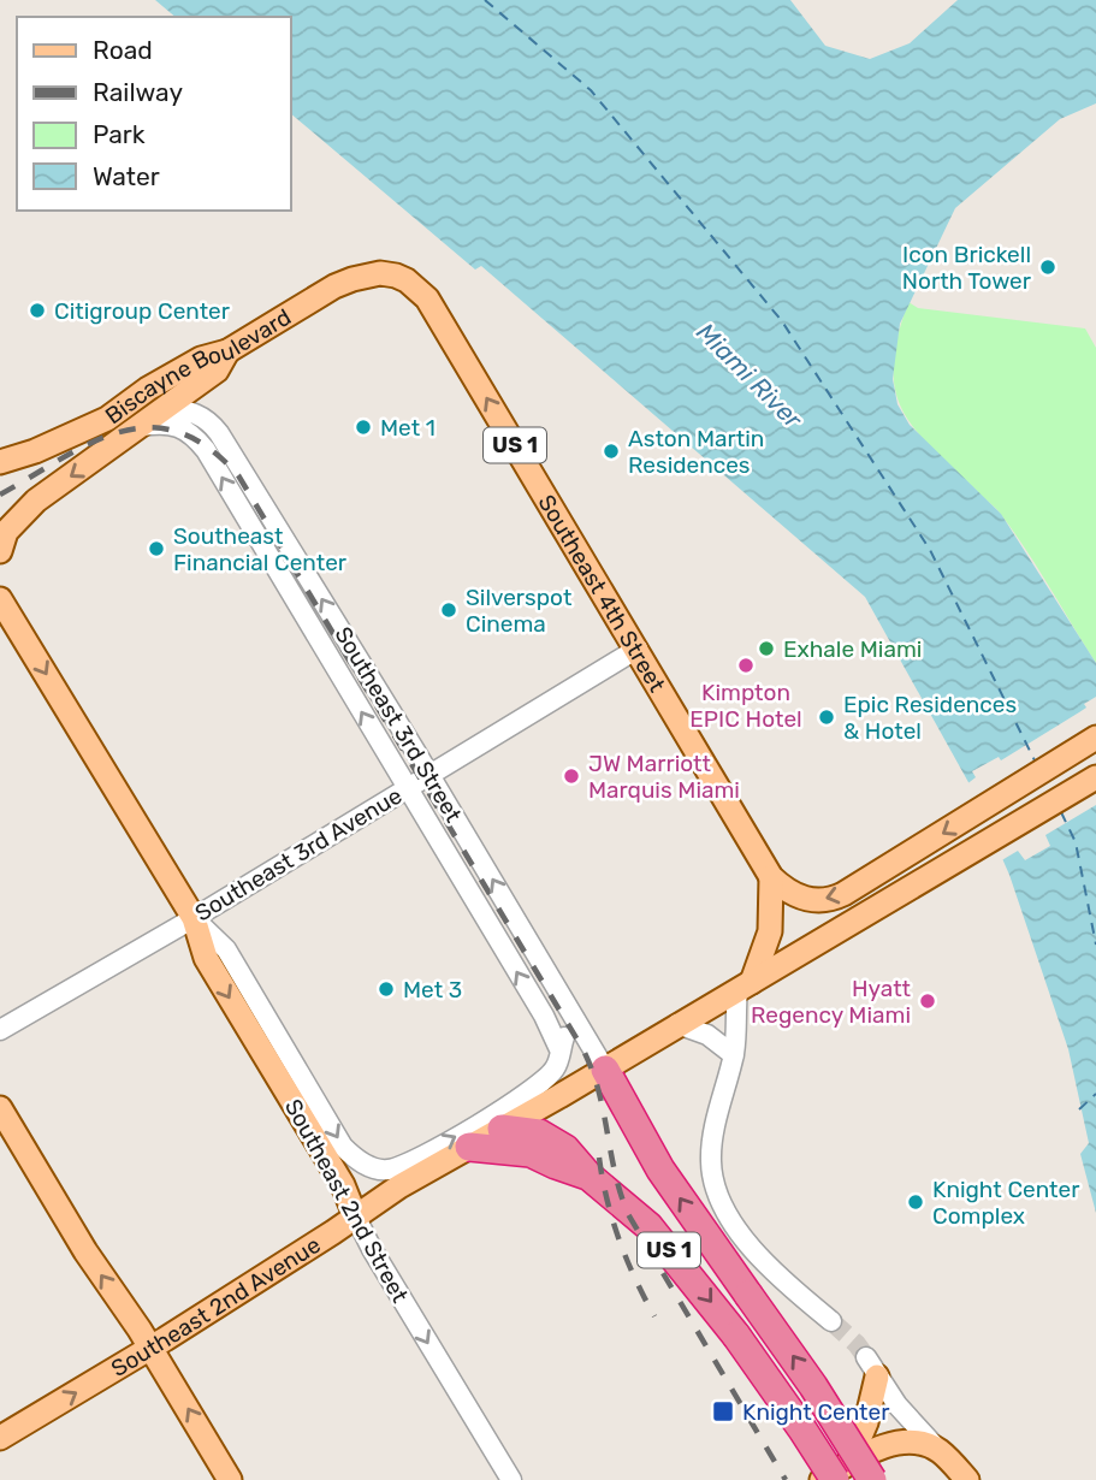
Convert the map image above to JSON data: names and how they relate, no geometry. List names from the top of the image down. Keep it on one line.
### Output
{"streets":{"highway":["US 1"],"main road":["Biscayne Boulevard","Southeast 4th Street","Southeast 2nd Street","Southeast 2nd Avenue"],"street":["Southeast 3rd Street","Southeast 3rd Avenue"]},"crossings":[["Biscayne Boulevard","Southeast 4th Street"],["US 1","Southeast 3rd Street"],["US 1","Southeast 2nd Avenue"],["Southeast 4th Street","Southeast 3rd Avenue"],["Southeast 3rd Street","Southeast 3rd Avenue"],["Southeast 3rd Street","Southeast 2nd Avenue"],["Southeast 3rd Avenue","Southeast 2nd Street"],["Southeast 2nd Street","Southeast 2nd Avenue"]],"one_way":["Southeast 4th Street","Southeast 3rd Street","Southeast 2nd Street"],"water":["Miami River"],"places":{"other":["Icon Brickell North Tower","Citigroup Center","Met 1","Aston Martin Residences","Southeast Financial Center","Silverspot Cinema","Exhale Miami","Kimpton EPIC Hotel","Epic Residences & Hotel","JW Marriott Marquis Miami","Met 3","Hyatt Regency Miami","Knight Center Complex"],"transit":["Knight Center"]},"legend":["Road","Railway","Park","Water"]}
